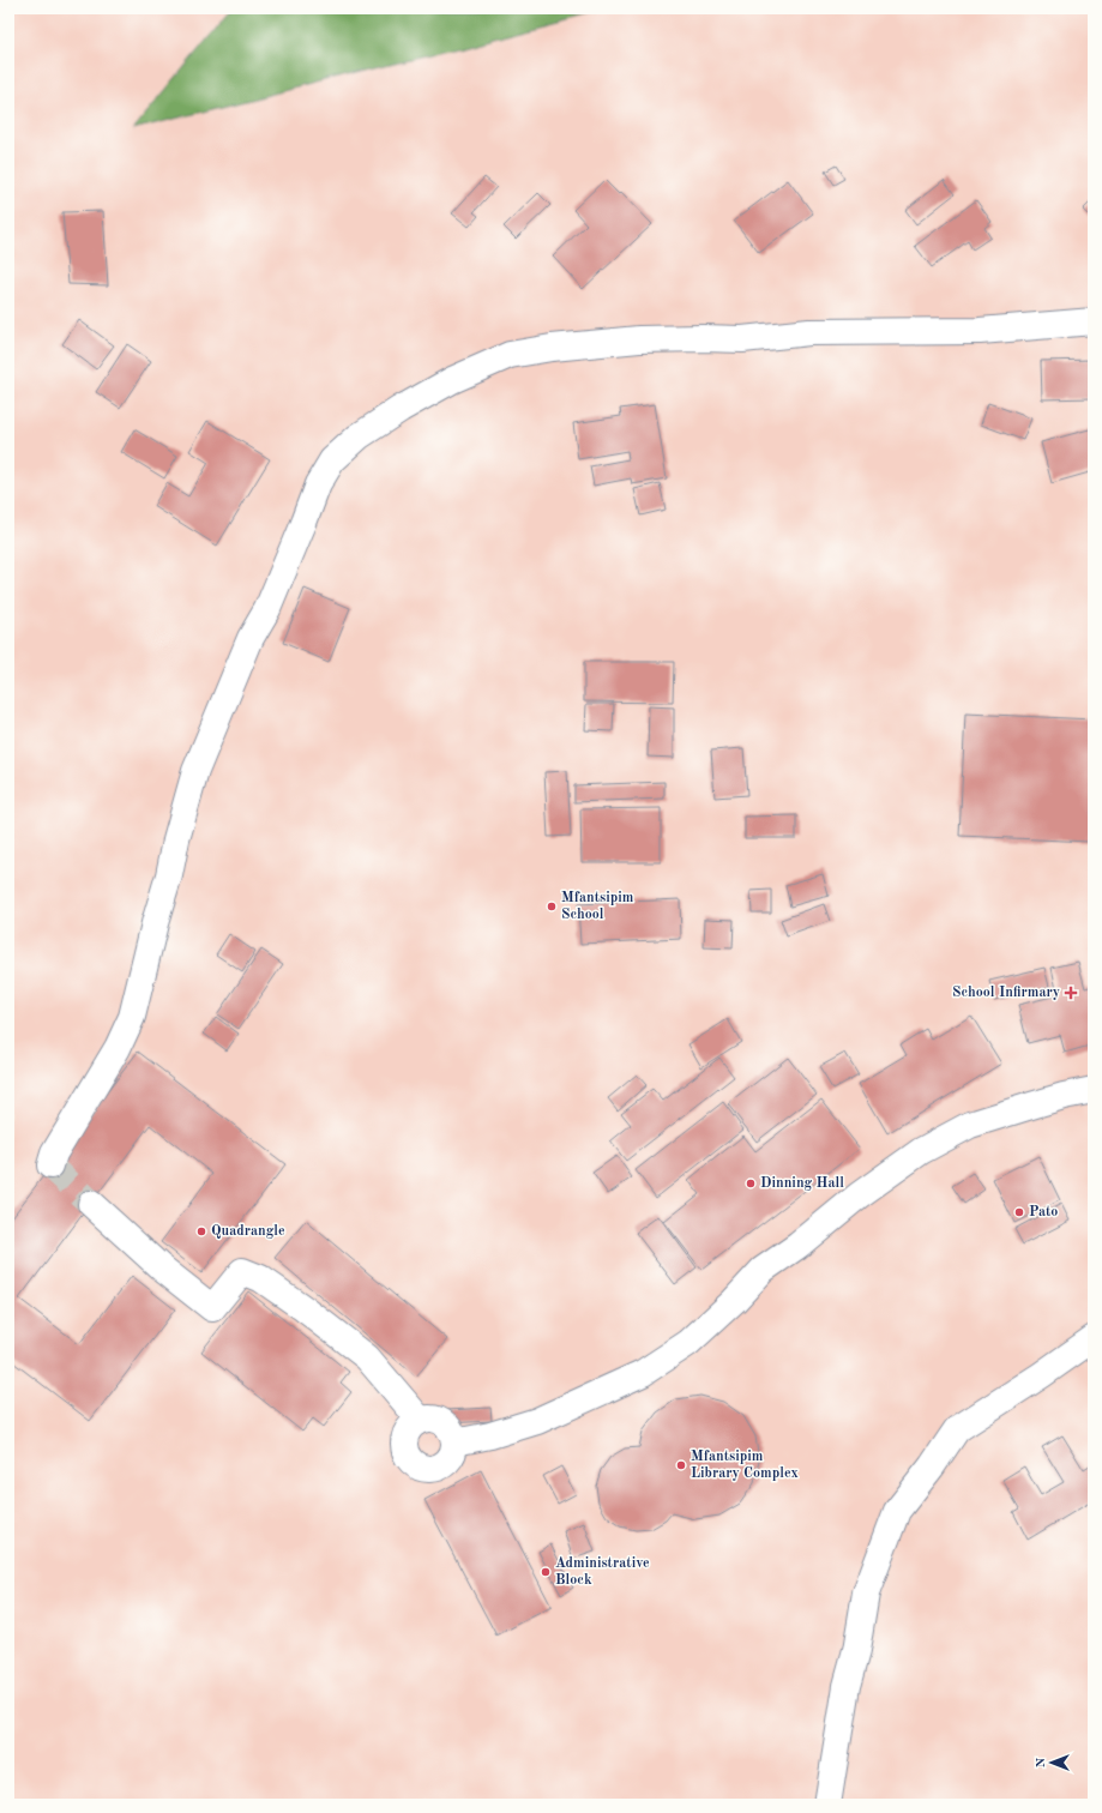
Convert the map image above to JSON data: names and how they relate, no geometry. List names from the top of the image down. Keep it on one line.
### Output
{"places":{"other":["Mfantsipim School","Dinning Hall","Pato","Quadrangle","Mfantsipim Library Complex","Administrative Block"],"health":["School Infirmary"]},"north":"left"}
